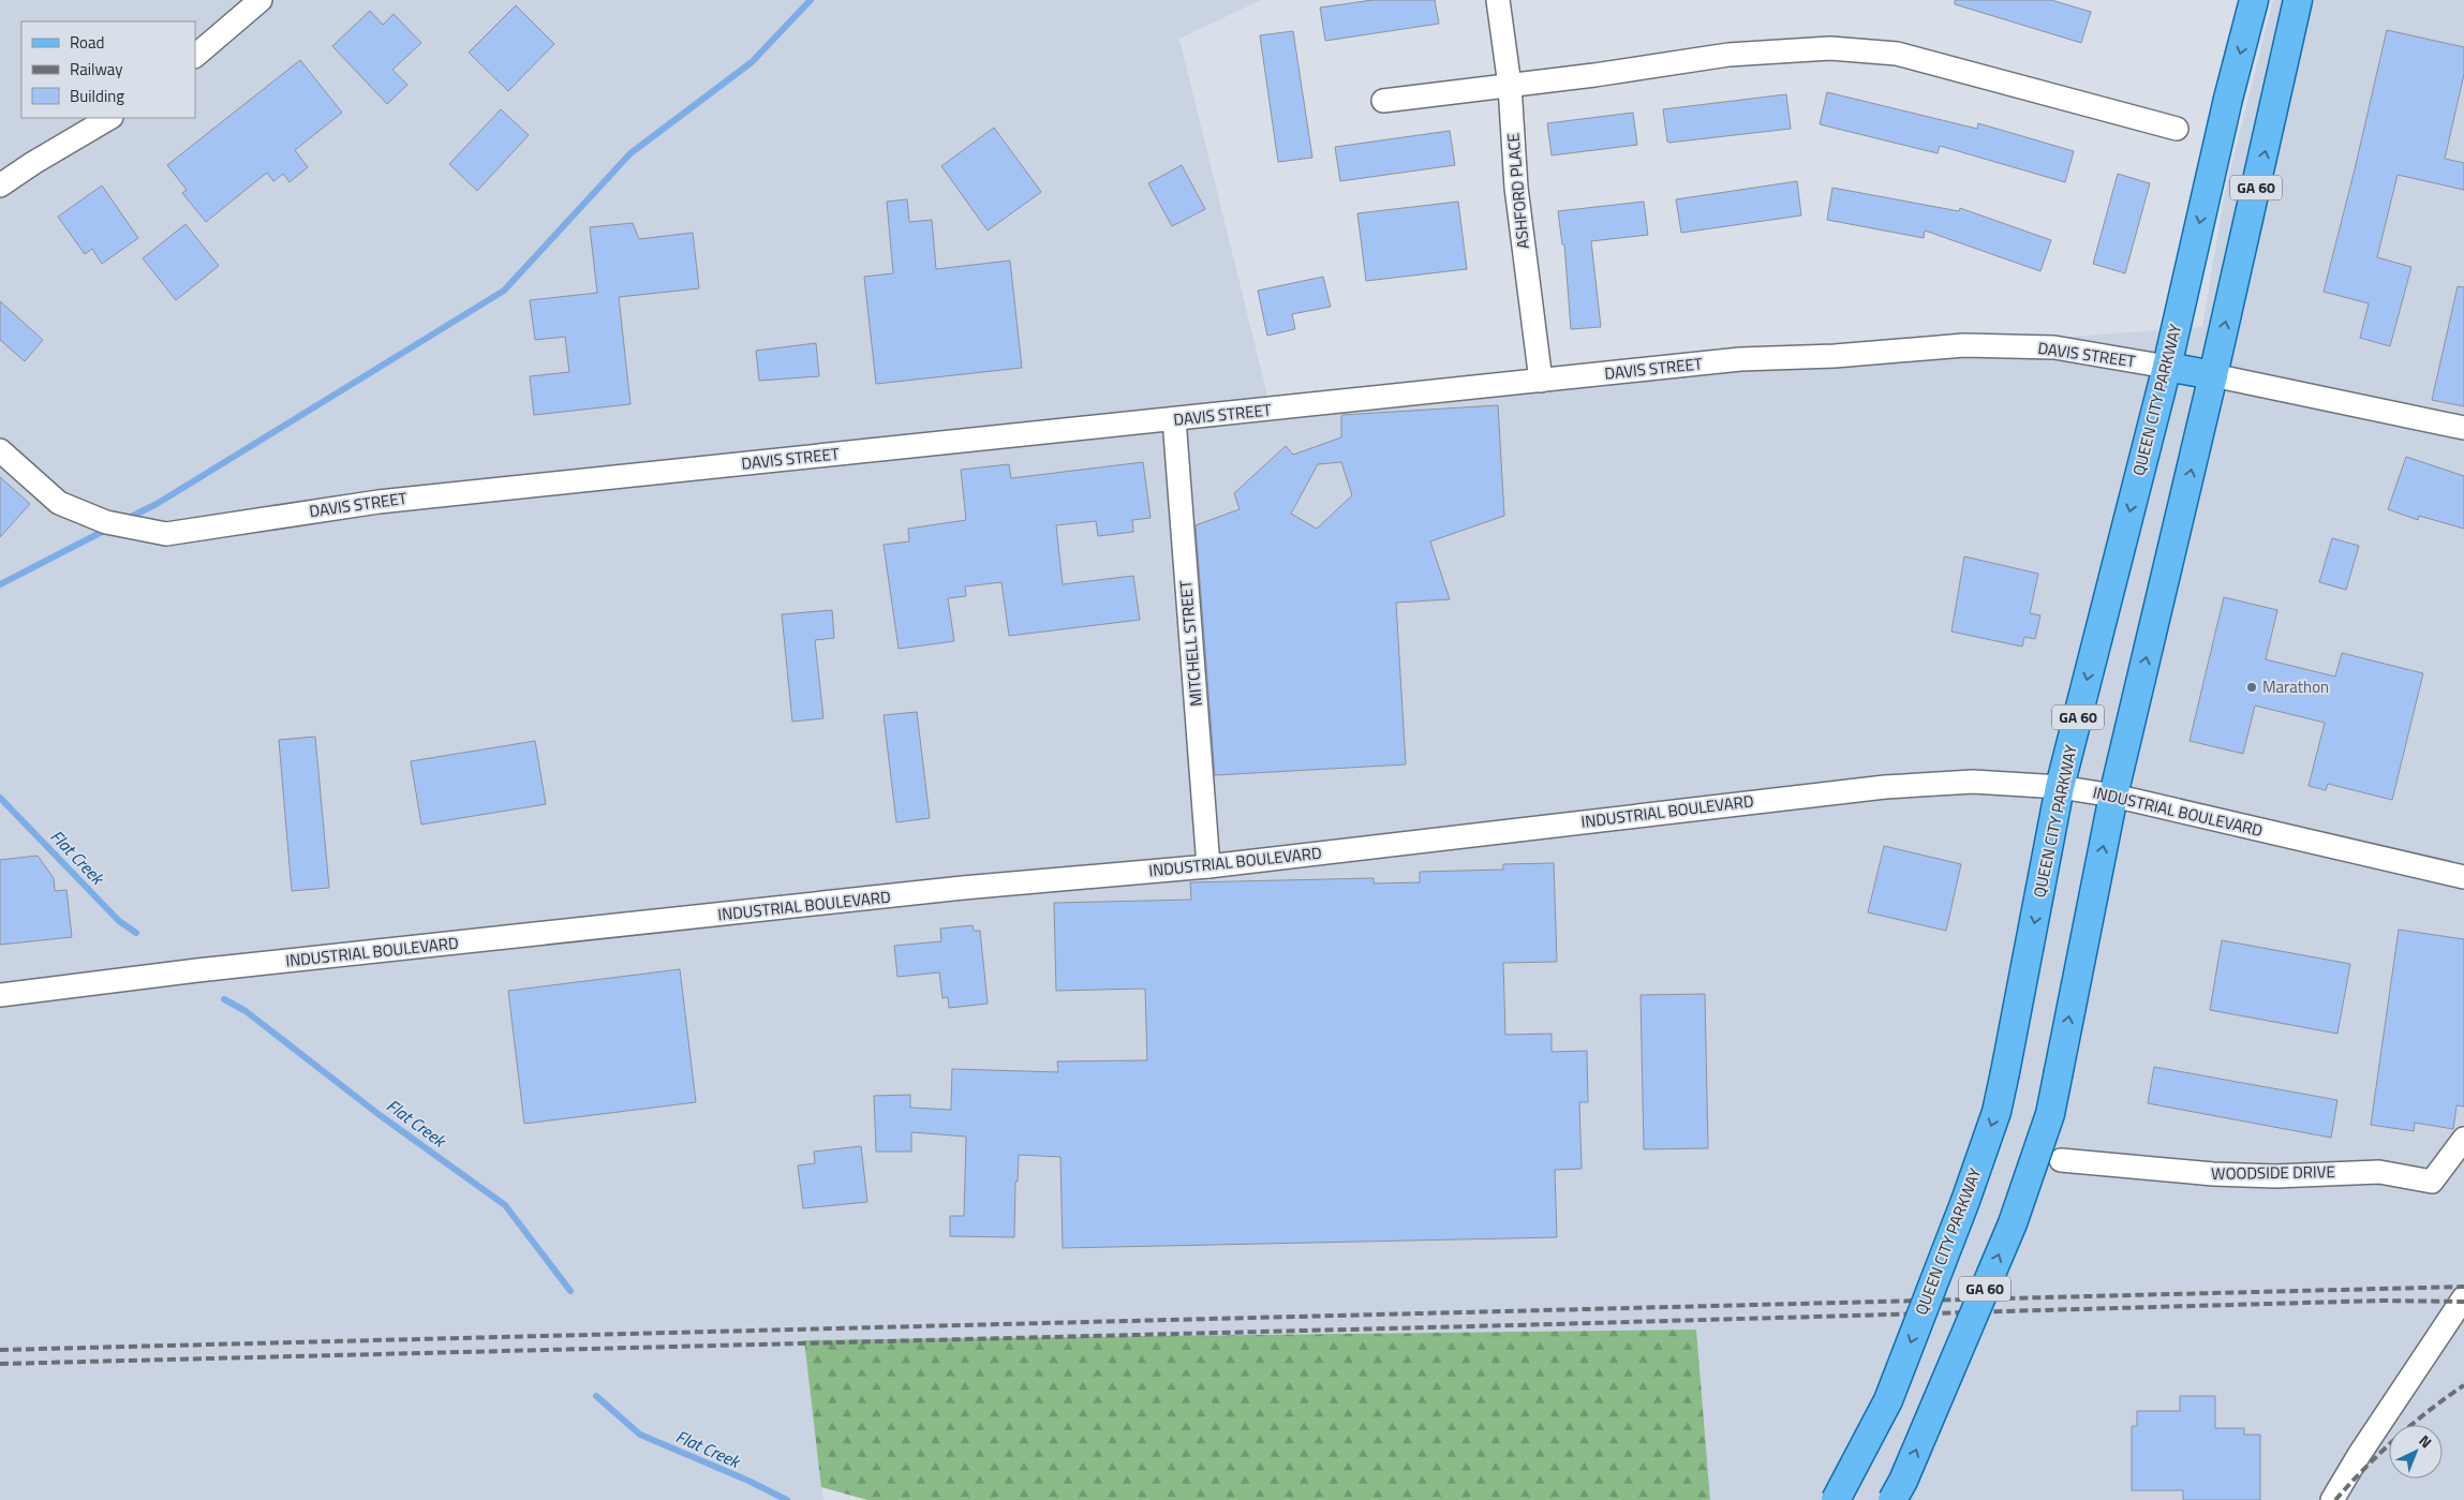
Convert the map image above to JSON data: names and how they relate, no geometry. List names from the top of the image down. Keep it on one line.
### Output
{"streets":{"main road":["GA 60","DAVIS STREET","QUEEN CITY PARKWAY"],"street":["ASHFORD PLACE","MITCHELL STREET","INDUSTRIAL BOULEVARD","WOODSIDE DRIVE"]},"crossings":[["GA 60","DAVIS STREET"],["GA 60","INDUSTRIAL BOULEVARD"],["ASHFORD PLACE","DAVIS STREET"],["DAVIS STREET","QUEEN CITY PARKWAY"],["DAVIS STREET","MITCHELL STREET"],["QUEEN CITY PARKWAY","INDUSTRIAL BOULEVARD"],["MITCHELL STREET","INDUSTRIAL BOULEVARD"]],"water":["Flat Creek"],"places":["Marathon"],"legend":["Road","Railway","Building"],"north":"top right"}
